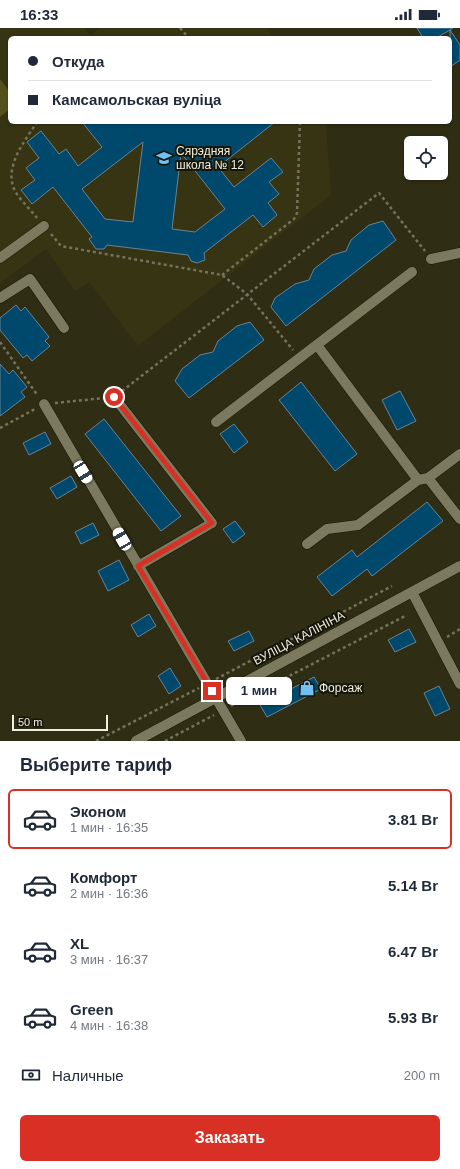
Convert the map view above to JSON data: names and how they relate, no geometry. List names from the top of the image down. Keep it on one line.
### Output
{"streets":{"street":["ВУЛІЦА КАЛІНІНА"]},"places":{"school or university":["Сярэдняя школа № 12"],"shop":["Форсаж"]},"scale_bar":"50 m","page":{"status":"16:33","banner":["Откуда","Камсамольская вуліца"],"bubble":"1 мин","scale":"50 m","heading":"Выберите тариф","list":[{"name":"Эконом","note":"1 мин · 16:35","value":"3.81 Br"},{"name":"Комфорт","note":"2 мин · 16:36","value":"5.14 Br"},{"name":"XL","note":"3 мин · 16:37","value":"6.47 Br"},{"name":"Green","note":"4 мин · 16:38","value":"5.93 Br"}],"pay":["Наличные","200 m"],"buttons":"Заказать"}}
